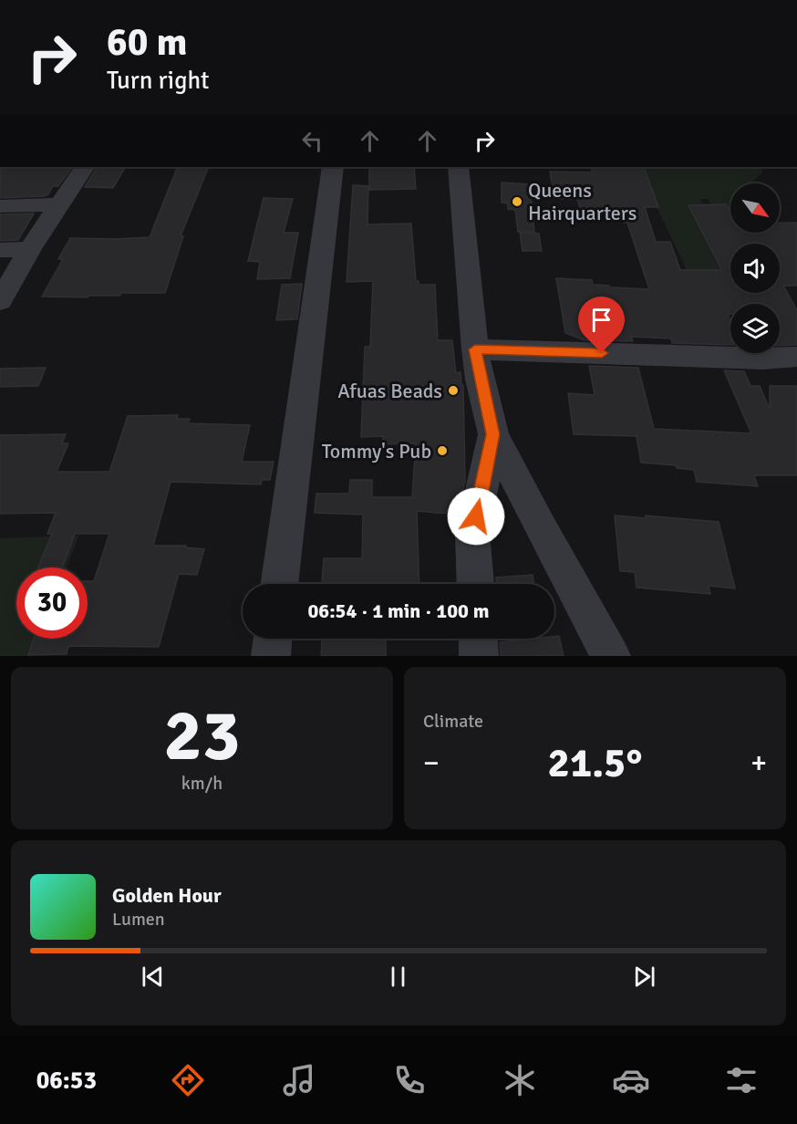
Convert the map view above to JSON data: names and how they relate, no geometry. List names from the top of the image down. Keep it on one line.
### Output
{"places":["Queens Hairquarters","Afuas Beads","Tommy's Pub"],"north":"bottom right","page":{"turn":["60 m","Turn right"],"limit":"30","trip":"06:54 · 1 min · 100 m","tile":[["23","km/h"],"Climate"],"heat":["−","21.5°","+"],"song":["Golden Hour","Lumen"],"tabs":"06:53"}}
